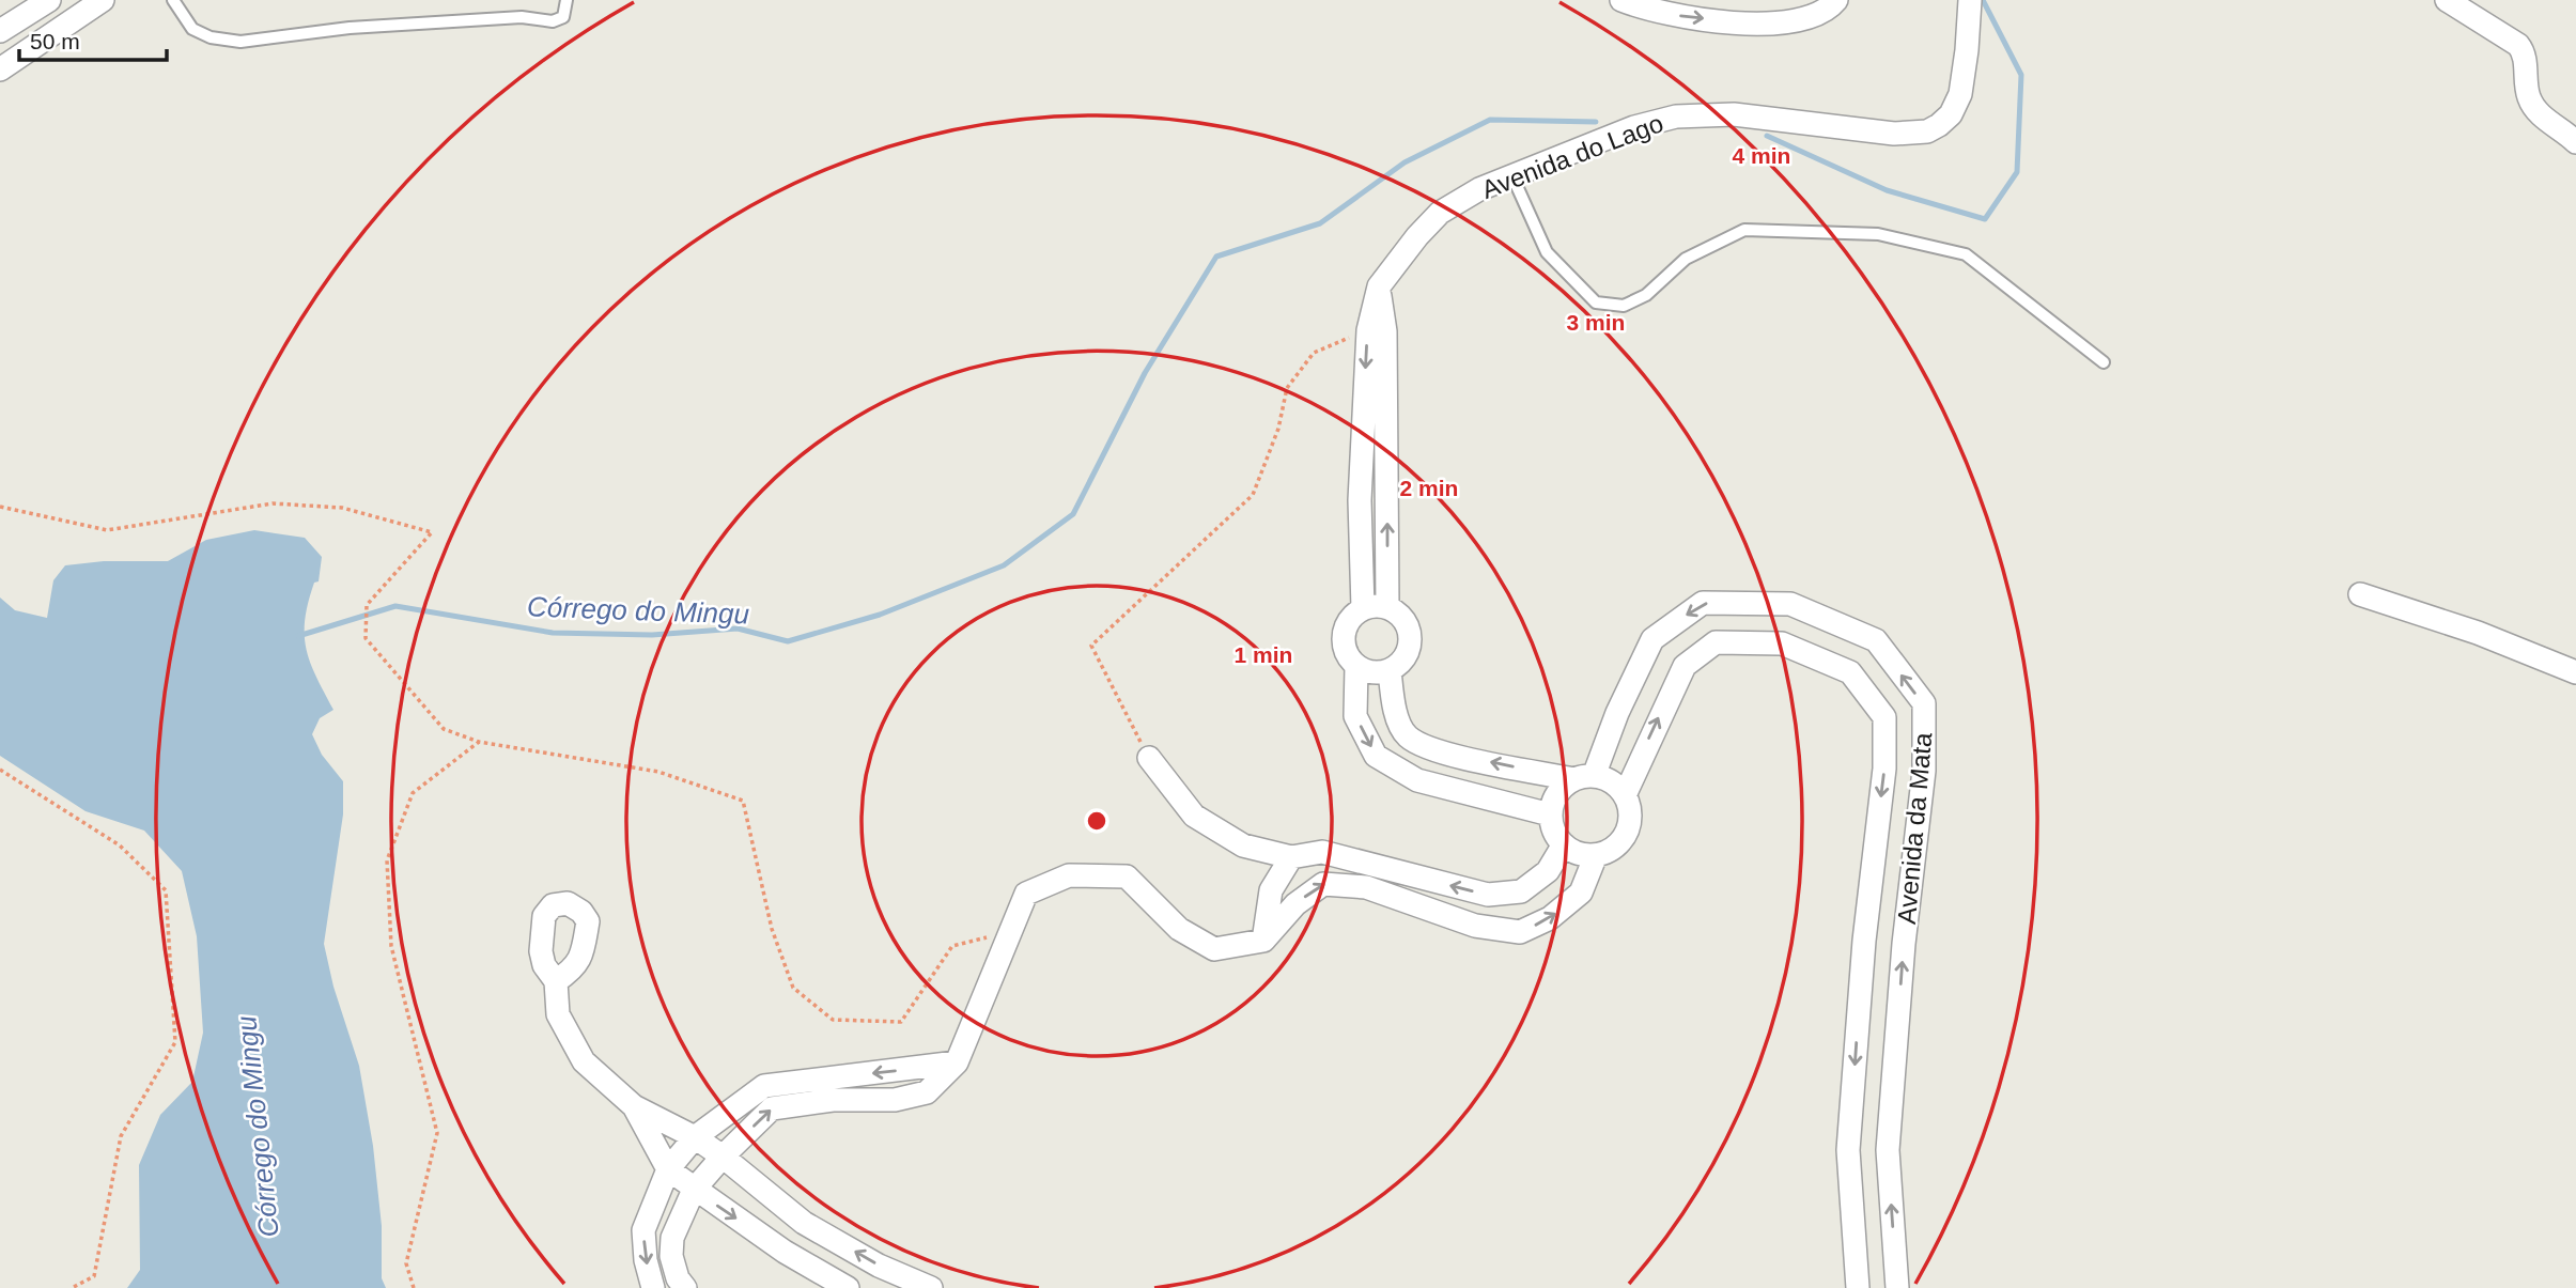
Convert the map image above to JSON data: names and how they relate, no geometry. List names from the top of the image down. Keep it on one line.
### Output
{"streets":{"street":["Avenida do Lago","Avenida da Mata"]},"water":["Córrego do Mingu"],"scale_bar":"50 m","rings":["4 min","3 min","2 min","1 min"]}
